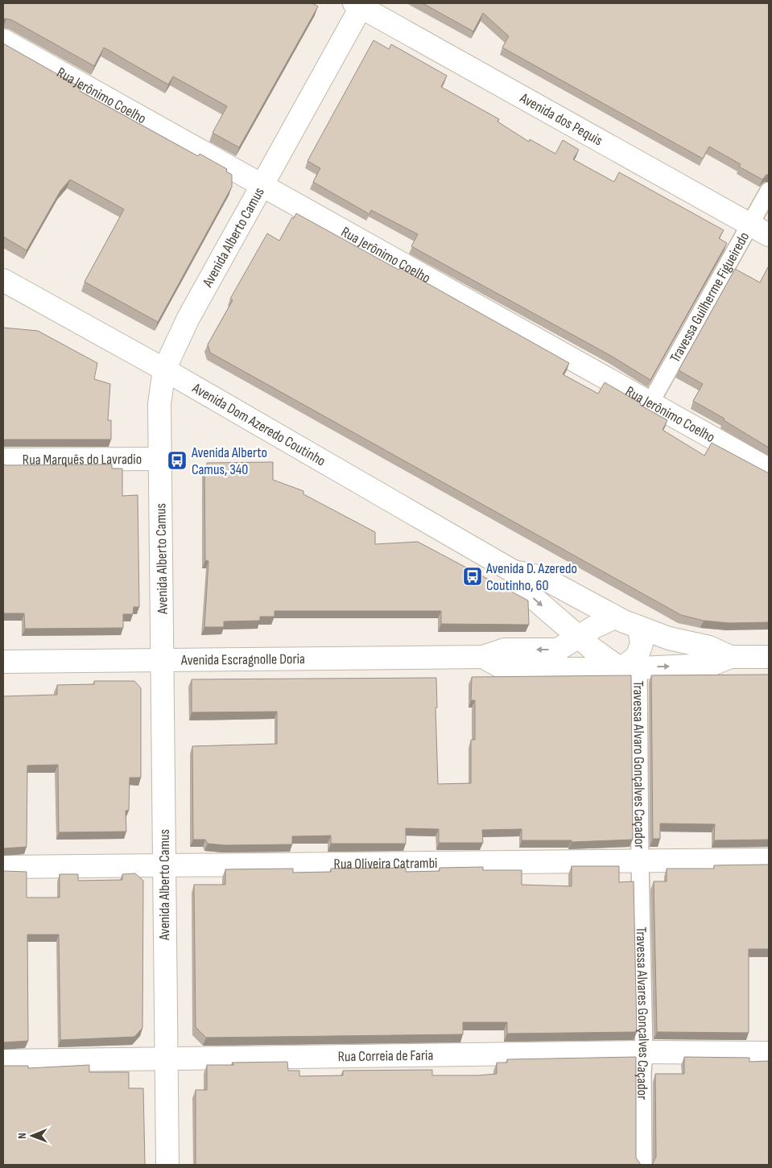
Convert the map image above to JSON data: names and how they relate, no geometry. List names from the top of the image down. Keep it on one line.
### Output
{"streets":{"street":["Rua Jerônimo Coelho","Avenida dos Pequis","Avenida Alberto Camus","Travessa Guilherme Figueiredo","Avenida Dom Azeredo Coutinho","Rua Marquês do Lavradio","Avenida Escragnolle Doria","Travessa Alvaro Gonçalves Caçador","Rua Oliveira Catrambi","Travessa Alvares Gonçalves Caçador","Rua Correia de Faria"]},"crossings":[["Rua Jerônimo Coelho","Avenida Alberto Camus"],["Rua Jerônimo Coelho","Travessa Guilherme Figueiredo"],["Avenida dos Pequis","Avenida Alberto Camus"],["Avenida dos Pequis","Travessa Guilherme Figueiredo"],["Avenida Alberto Camus","Avenida Dom Azeredo Coutinho"],["Avenida Alberto Camus","Rua Marquês do Lavradio"],["Avenida Alberto Camus","Avenida Escragnolle Doria"],["Avenida Alberto Camus","Rua Oliveira Catrambi"],["Avenida Alberto Camus","Rua Correia de Faria"],["Avenida Dom Azeredo Coutinho","Avenida Escragnolle Doria"],["Avenida Escragnolle Doria","Travessa Alvaro Gonçalves Caçador"],["Travessa Alvaro Gonçalves Caçador","Rua Oliveira Catrambi"],["Travessa Alvaro Gonçalves Caçador","Travessa Alvares Gonçalves Caçador"],["Rua Oliveira Catrambi","Travessa Alvares Gonçalves Caçador"],["Travessa Alvares Gonçalves Caçador","Rua Correia de Faria"]],"places":{"bus stop":["Avenida Alberto Camus, 340","Avenida D. Azeredo Coutinho, 60"]},"north":"left"}
